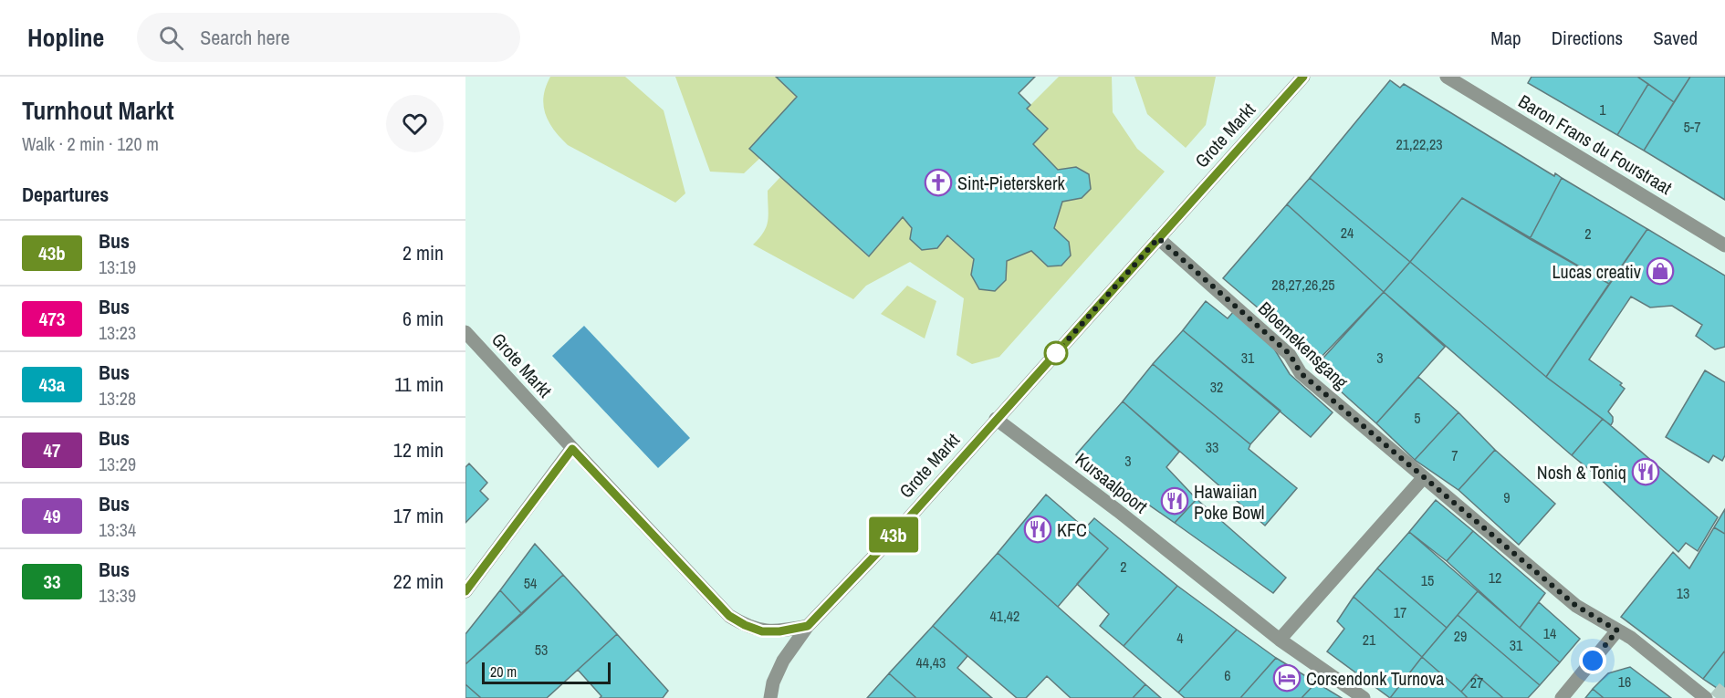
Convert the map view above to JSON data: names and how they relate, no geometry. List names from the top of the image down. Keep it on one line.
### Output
{"streets":{"street":["Grote Markt","Baron Frans du Fourstraat","Bloemekensgang","Kursaalpoort"]},"crossings":[["Grote Markt","Bloemekensgang"],["Grote Markt","Kursaalpoort"]],"places":{"church":["Sint-Pieterskerk"],"shop":["Lucas creativ"],"restaurant":["Nosh & Toniq","Hawaiian Poke Bowl","KFC"],"hotel":["Corsendonk Turnova"]},"lines":["bus line 43b"],"house_numbers":["1","5-7","21,22,23","24","2","28,27,26,25","31","3","32","5","33","7","3","9","2","12","15","54","13","17","41,42","14","29","4","21","31","53","44,43","6","16","27"],"scale_bar":"20 m","page":{"header":"Hopline","search":"Search here","nav":["Map","Directions","Saved"],"heading":[["Turnhout Markt","Walk · 2 min · 120 m"],"Departures"],"on_map":"43b","list":[{"mark":"43b","name":"Bus","note":"13:19","value":"2 min"},{"mark":"473","name":"Bus","note":"13:23","value":"6 min"},{"mark":"43a","name":"Bus","note":"13:28","value":"11 min"},{"mark":"47","name":"Bus","note":"13:29","value":"12 min"},{"mark":"49","name":"Bus","note":"13:34","value":"17 min"},{"mark":"33","name":"Bus","note":"13:39","value":"22 min"}],"scale":"20 m"}}
